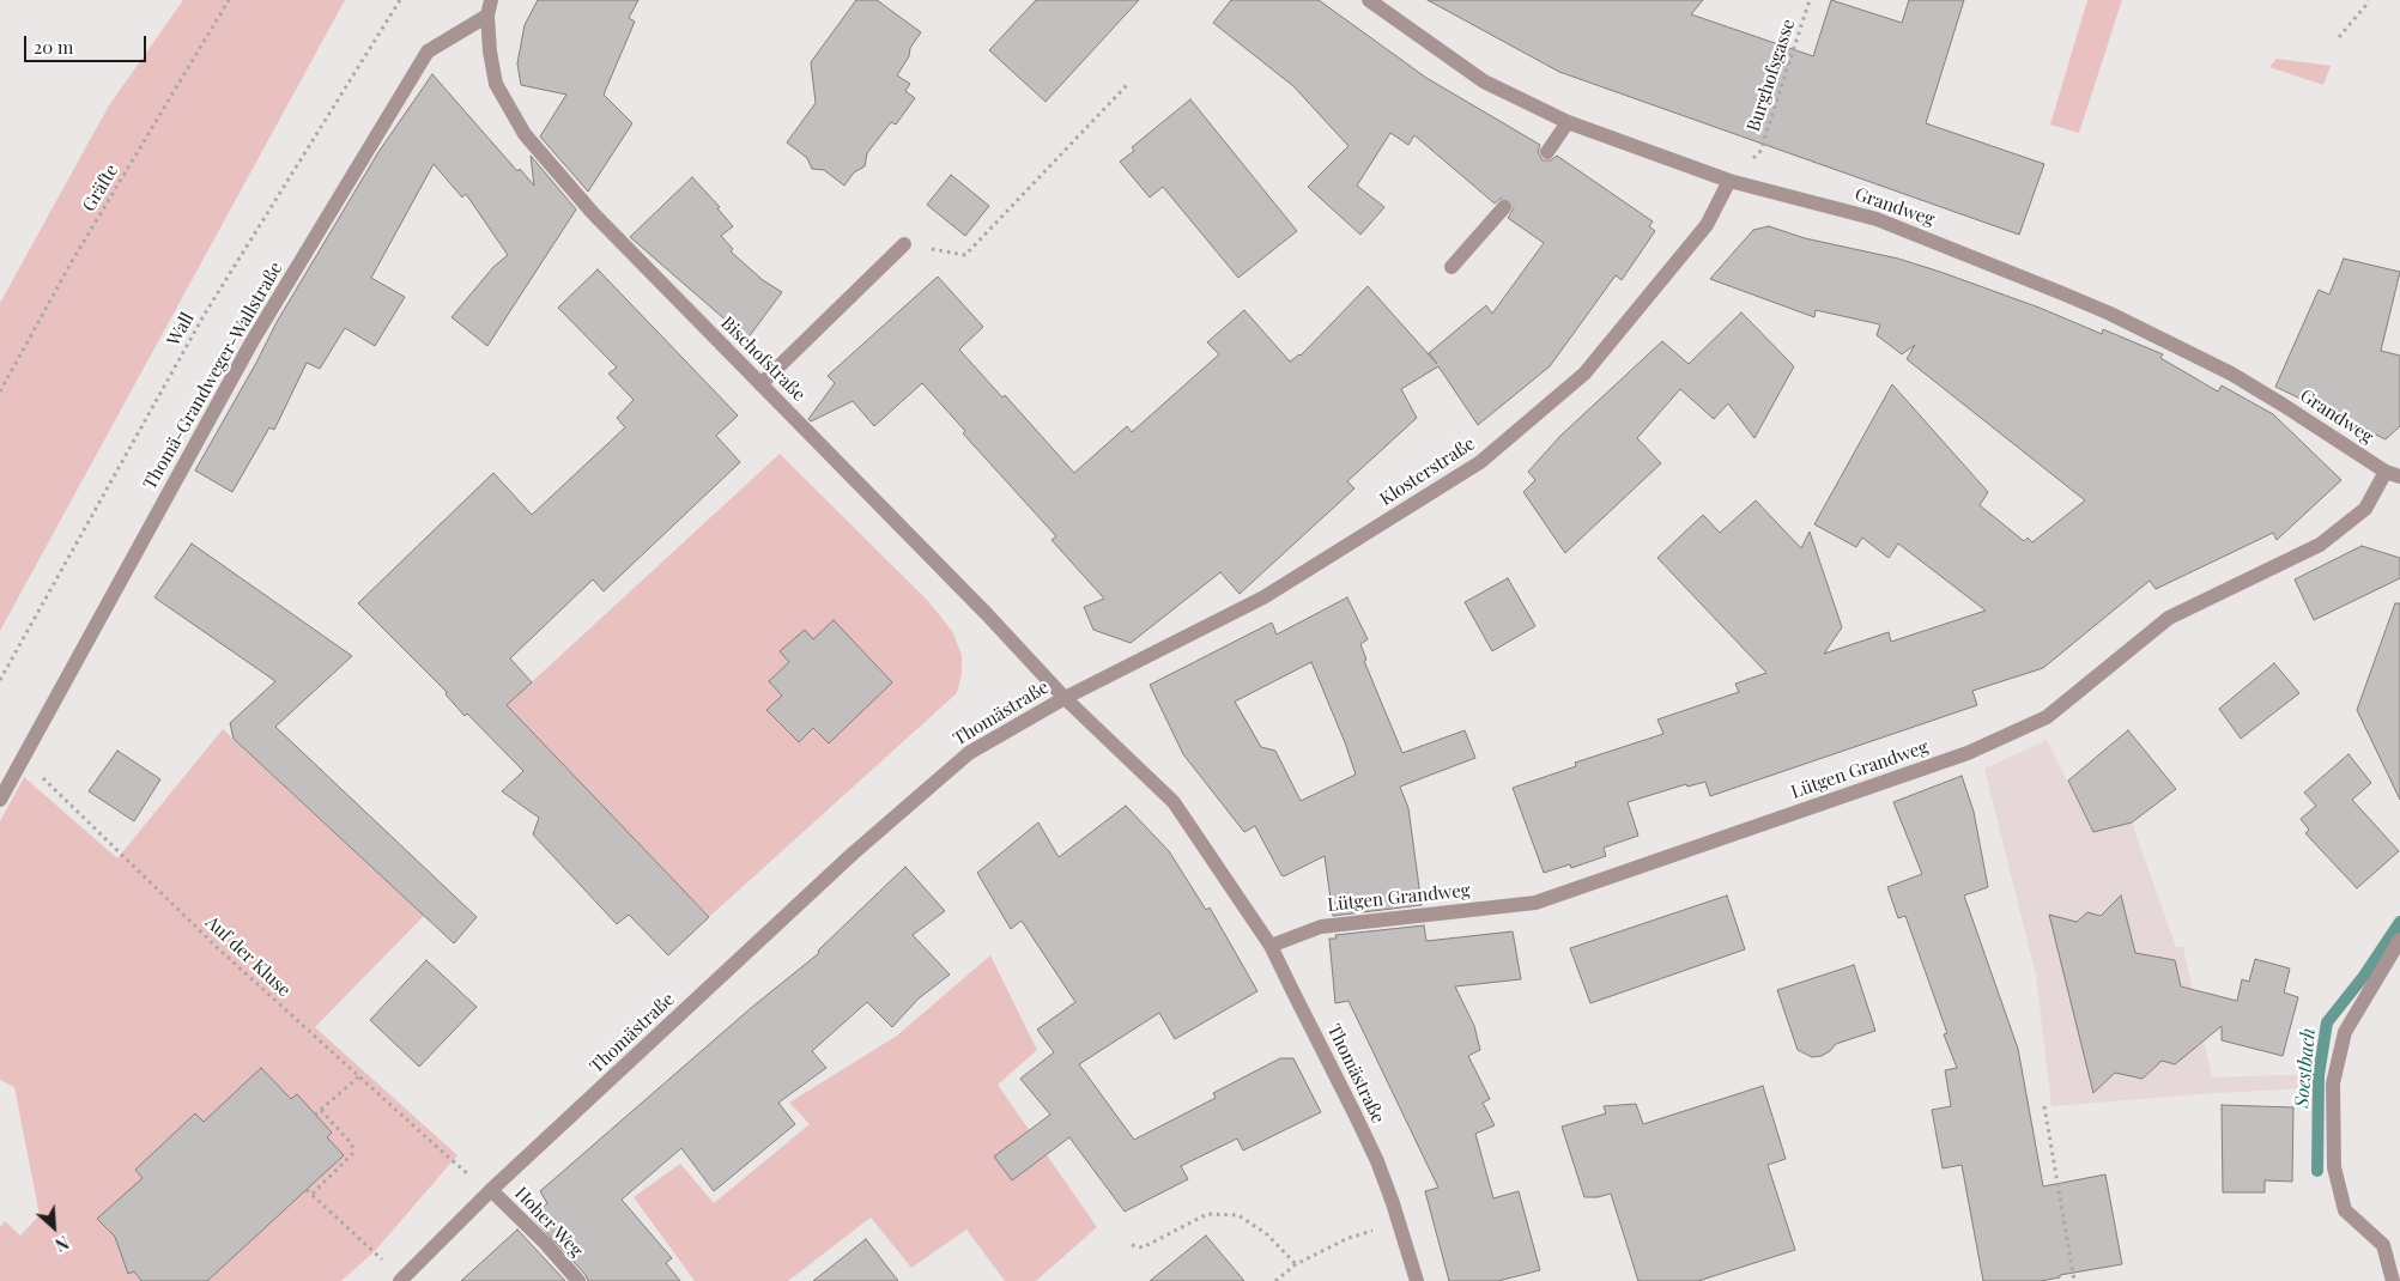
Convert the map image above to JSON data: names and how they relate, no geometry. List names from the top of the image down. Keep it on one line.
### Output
{"streets":{"street":["Grandweg","Bischofstraße","Thomä-Grandweger-Wallstraße","Klosterstraße","Thomästraße","Lütgen Grandweg","Hoher Weg"],"path":["Burghofsgasse","Gräfte","Wall","Auf der Kluse"]},"crossings":[["Burghofsgasse","Grandweg"],["Burghofsgasse","Klosterstraße"],["Grandweg","Klosterstraße"],["Grandweg","Lütgen Grandweg"],["Bischofstraße","Thomä-Grandweger-Wallstraße"],["Bischofstraße","Klosterstraße"],["Bischofstraße","Thomästraße"],["Thomä-Grandweger-Wallstraße","Auf der Kluse"],["Klosterstraße","Thomästraße"],["Thomästraße","Lütgen Grandweg"],["Thomästraße","Hoher Weg"]],"water":["Soestbach"],"scale_bar":"20 m","north":"bottom right"}
